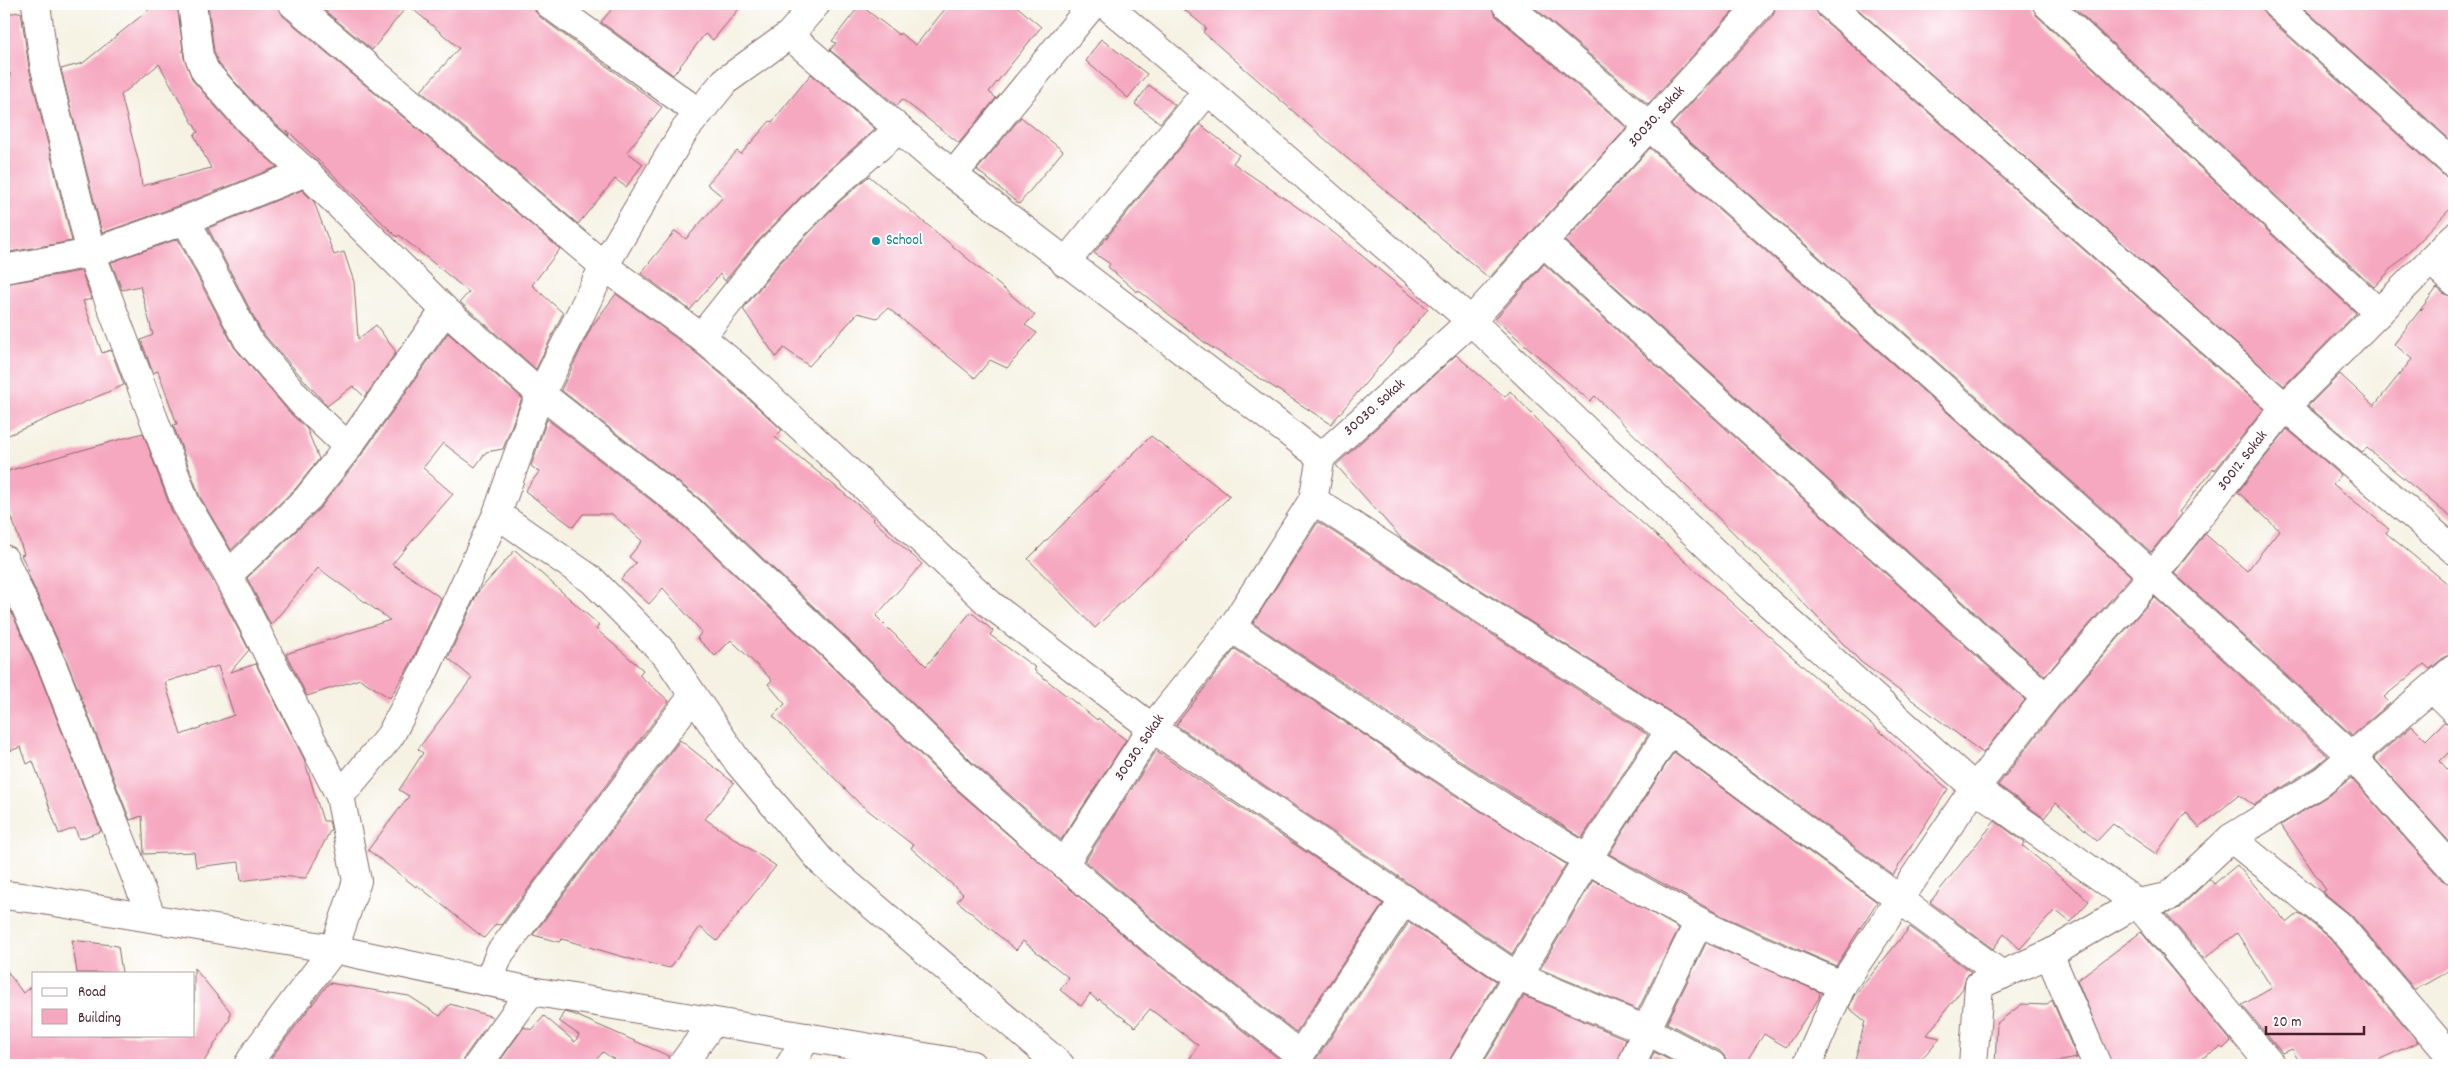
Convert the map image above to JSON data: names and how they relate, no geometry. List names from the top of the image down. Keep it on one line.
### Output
{"streets":{"street":["30030. Sokak","30012. Sokak"]},"places":["School"],"legend":["Road","Building"],"scale_bar":"20 m"}
